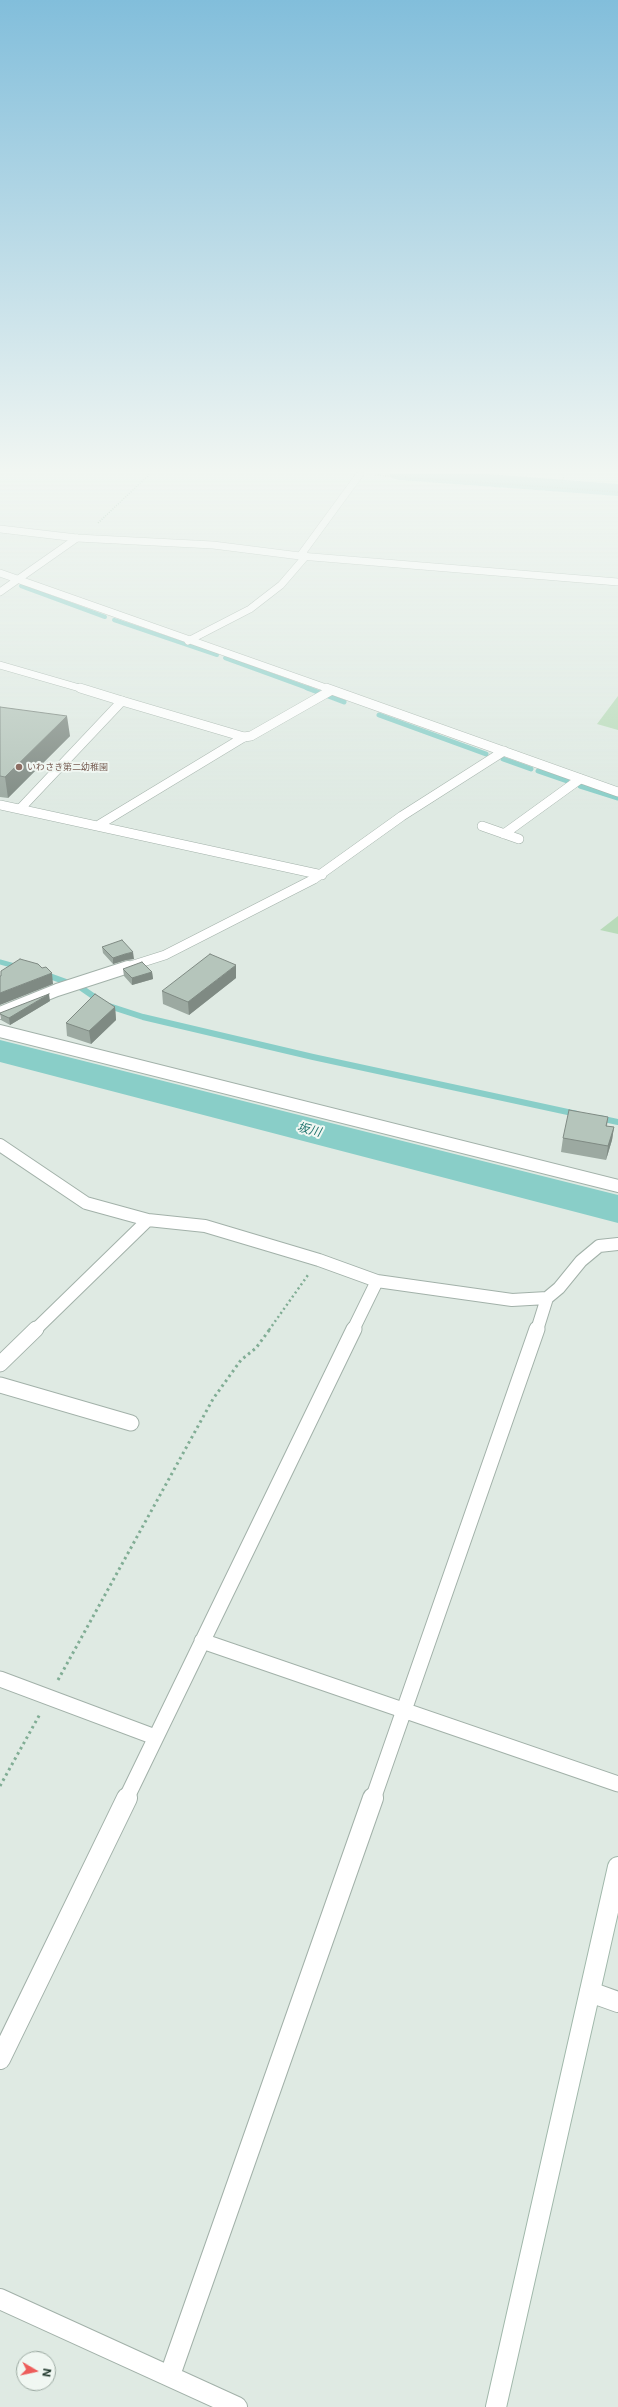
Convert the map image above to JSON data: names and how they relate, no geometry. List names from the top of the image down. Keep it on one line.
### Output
{"water":["坂川"],"places":["いわさき第二幼稚園"],"north":"right"}
